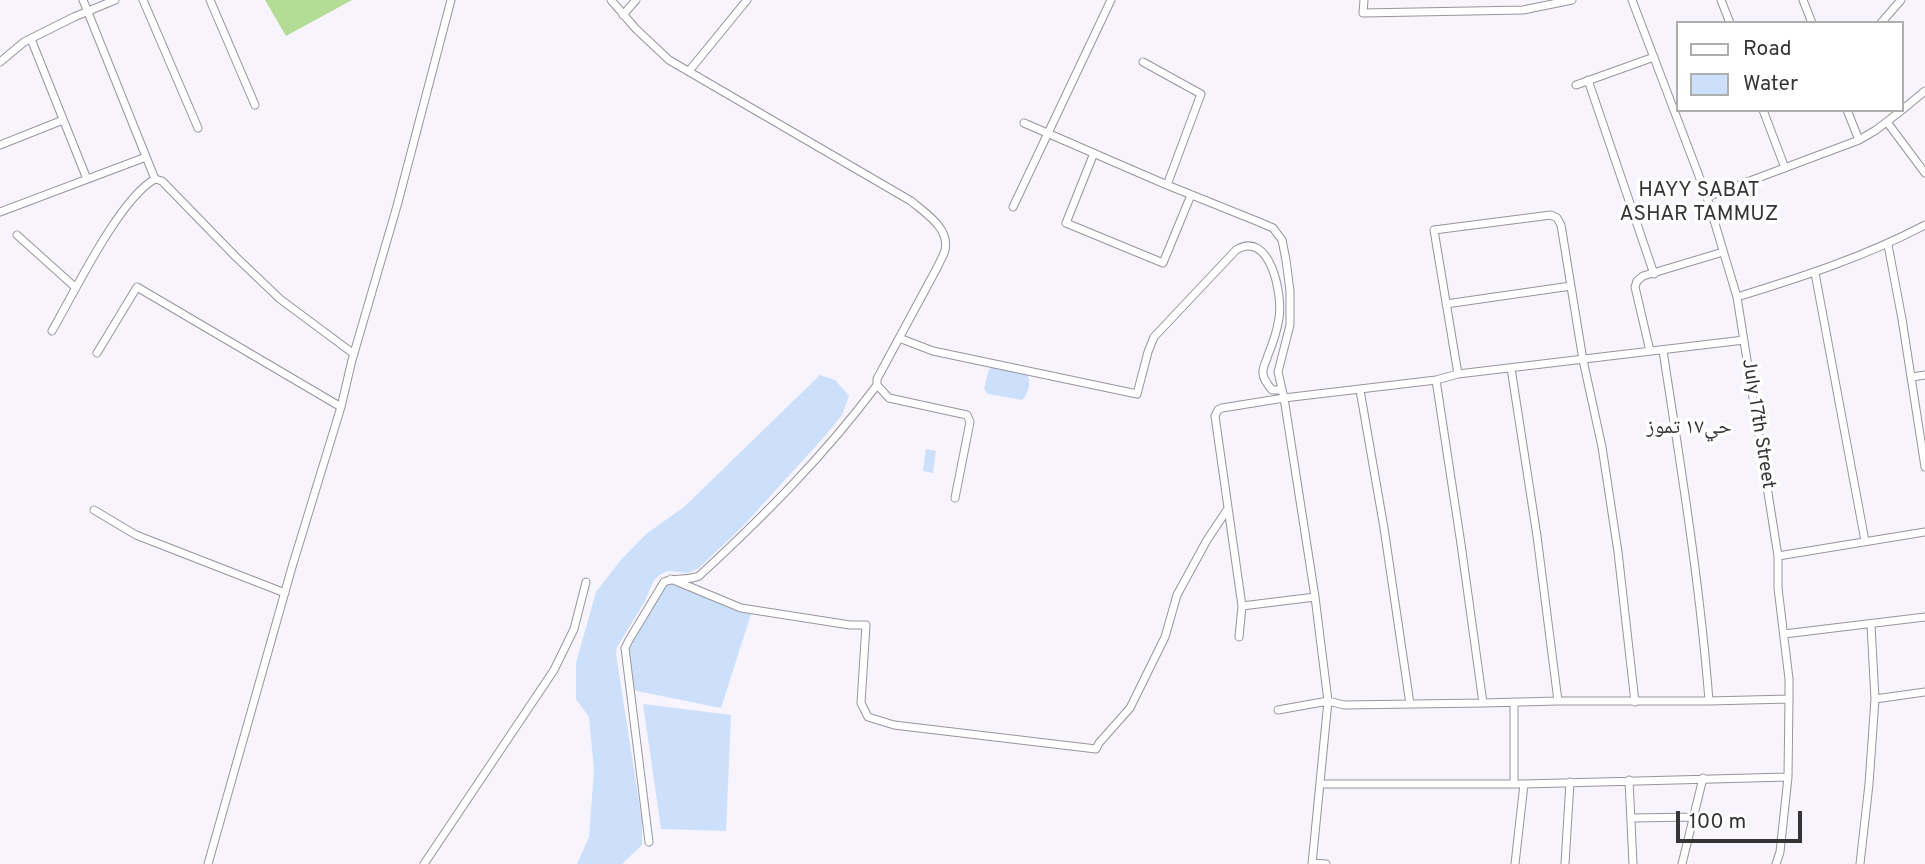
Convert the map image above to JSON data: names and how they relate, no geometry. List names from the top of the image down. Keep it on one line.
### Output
{"streets":{"street":["July 17th Street"]},"districts":["HAYY SABAT ASHAR TAMMUZ","حي۱۷ تموز"],"legend":["Road","Water"],"scale_bar":"100 m"}
